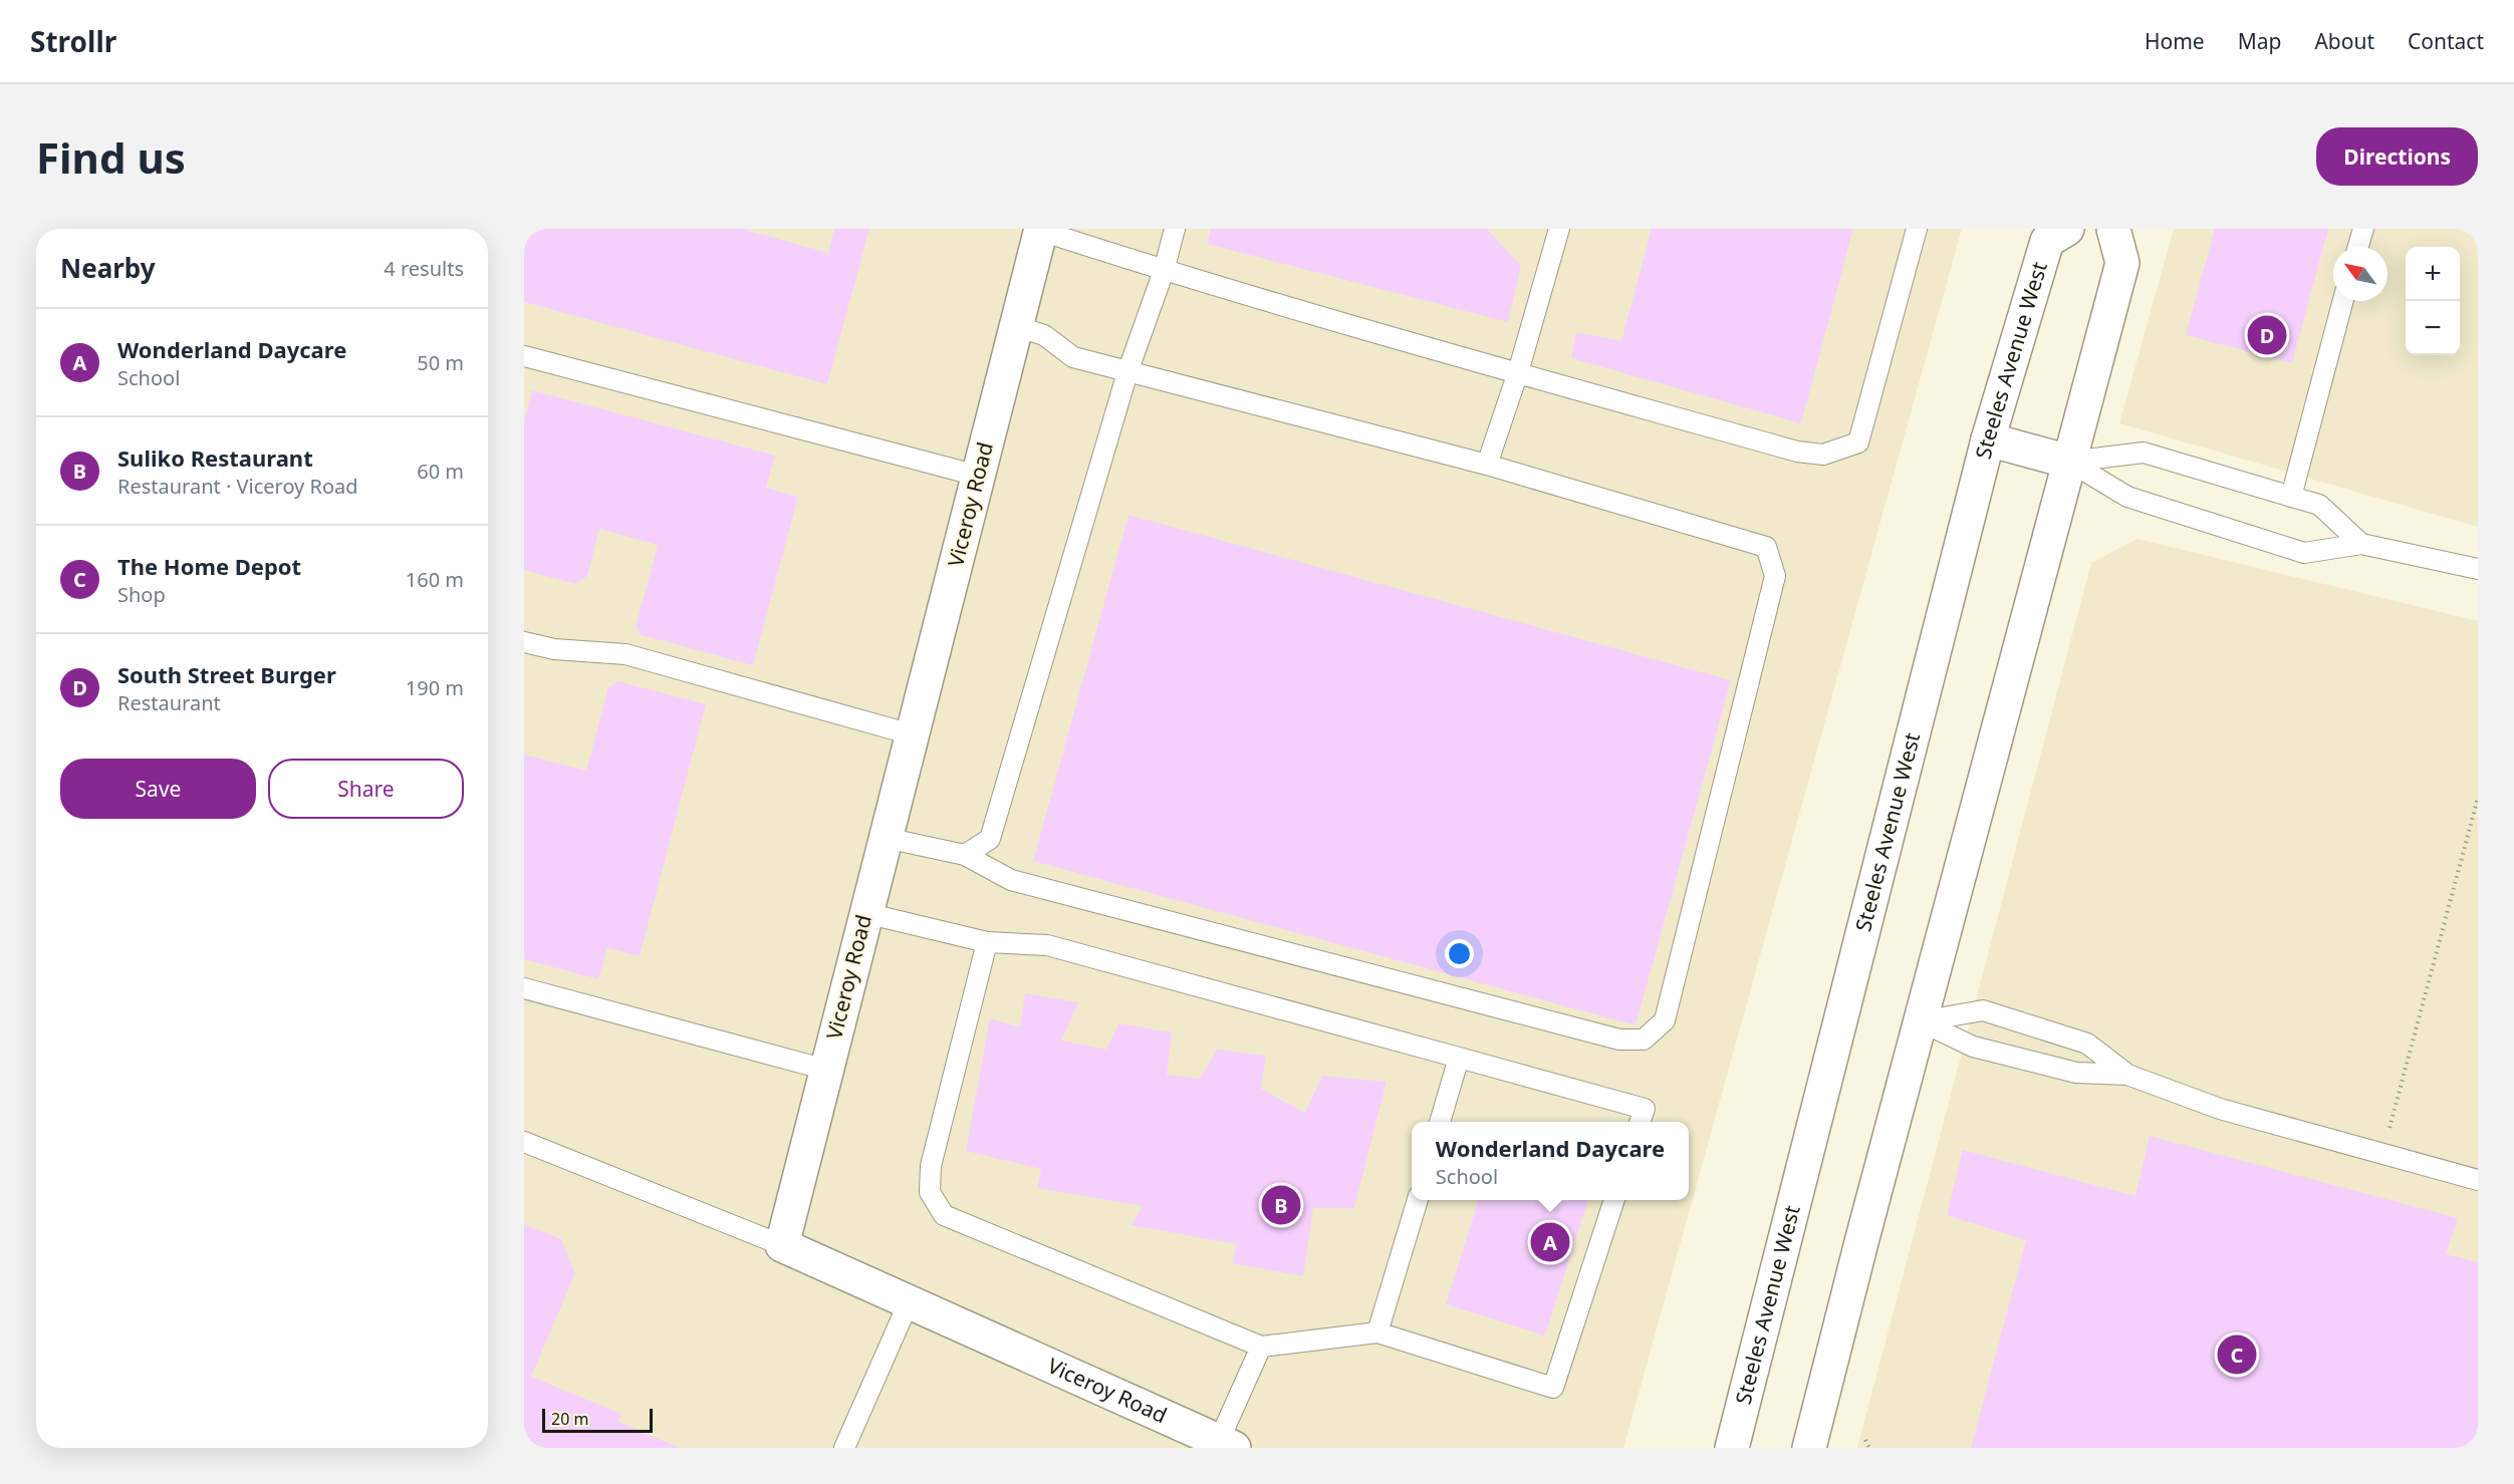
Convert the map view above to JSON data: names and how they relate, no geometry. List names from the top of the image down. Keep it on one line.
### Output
{"streets":{"main road":["Steeles Avenue West","Viceroy Road"]},"scale_bar":"20 m","north":"top left","page":{"header":"Strollr","nav":["Home","Map","About","Contact"],"buttons":["Directions",["Save","Share"]],"title":"Find us","heading":["Nearby","4 results"],"map_buttons":["+","−"],"list":[{"mark":"A","name":"Wonderland Daycare","note":"School","value":"50 m"},{"mark":"B","name":"Suliko Restaurant","note":"Restaurant · Viceroy Road","value":"60 m"},{"mark":"C","name":"The Home Depot","note":"Shop","value":"160 m"},{"mark":"D","name":"South Street Burger","note":"Restaurant","value":"190 m"}],"pins":["D","B","A","C"],"popup":["Wonderland Daycare","School"],"scale":"20 m"}}
